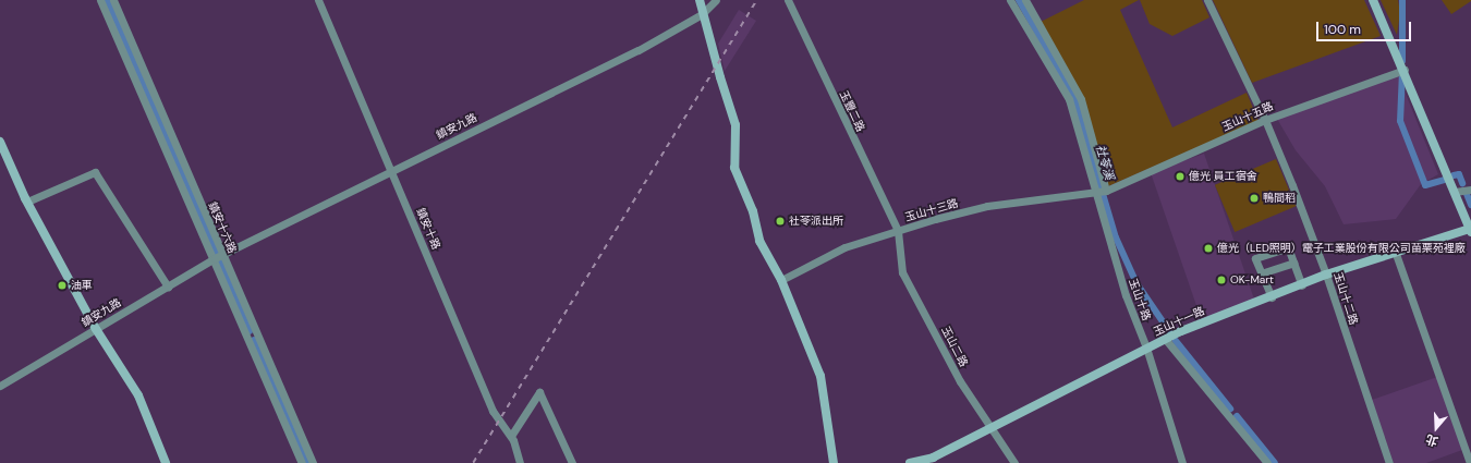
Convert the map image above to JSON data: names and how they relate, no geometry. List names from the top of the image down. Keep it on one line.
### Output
{"streets":{"street":["玉豐二路","玉山十五路","鎮安九路","玉山十三路","鎮安十六路","鎮安十路","玉山十二路","玉山十路","玉山十一路","玉山二路"]},"crossings":[["玉豐二路","玉山十三路"],["玉豐二路","玉山二路"],["玉山十五路","玉山十三路"],["玉山十五路","玉山十二路"],["玉山十五路","玉山十路"],["鎮安九路","鎮安十六路"],["鎮安九路","鎮安十路"],["玉山十三路","玉山十路"],["玉山十三路","玉山二路"],["玉山十二路","玉山十一路"],["玉山十路","玉山十一路"],["玉山十一路","玉山二路"]],"water":["社苓溪"],"places":["億光 員工宿舍","鴨間稻","社苓派出所","億光（LED照明）電子工業股份有限公司苗栗苑裡廠","OK-Mart","油車"],"scale_bar":"100 m","north":"bottom"}
